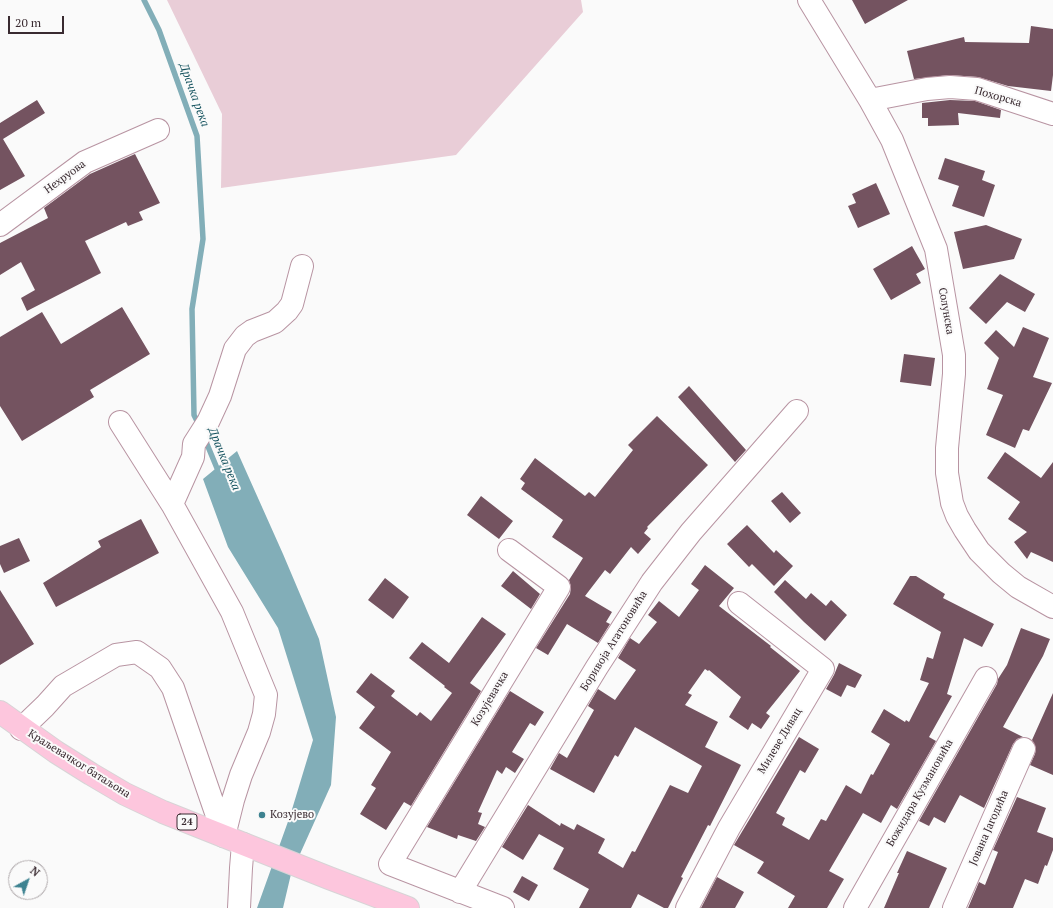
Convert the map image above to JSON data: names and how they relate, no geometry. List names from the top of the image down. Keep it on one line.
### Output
{"streets":{"main road":["Краљевачког батаљона","24"],"street":["Похорска","Нехруова","Солунска","Боривоја Агатоновића","Козујевачка","Милеве Дивац","Божидара Кузмановића","Јована Јагодића"]},"crossings":[["Похорска","Солунска"],["Боривоја Агатоновића","Козујевачка"],["Краљевачког батаљона","24"]],"water":["Драчка река"],"places":["Козујево"],"scale_bar":"20 m","north":"top right"}
